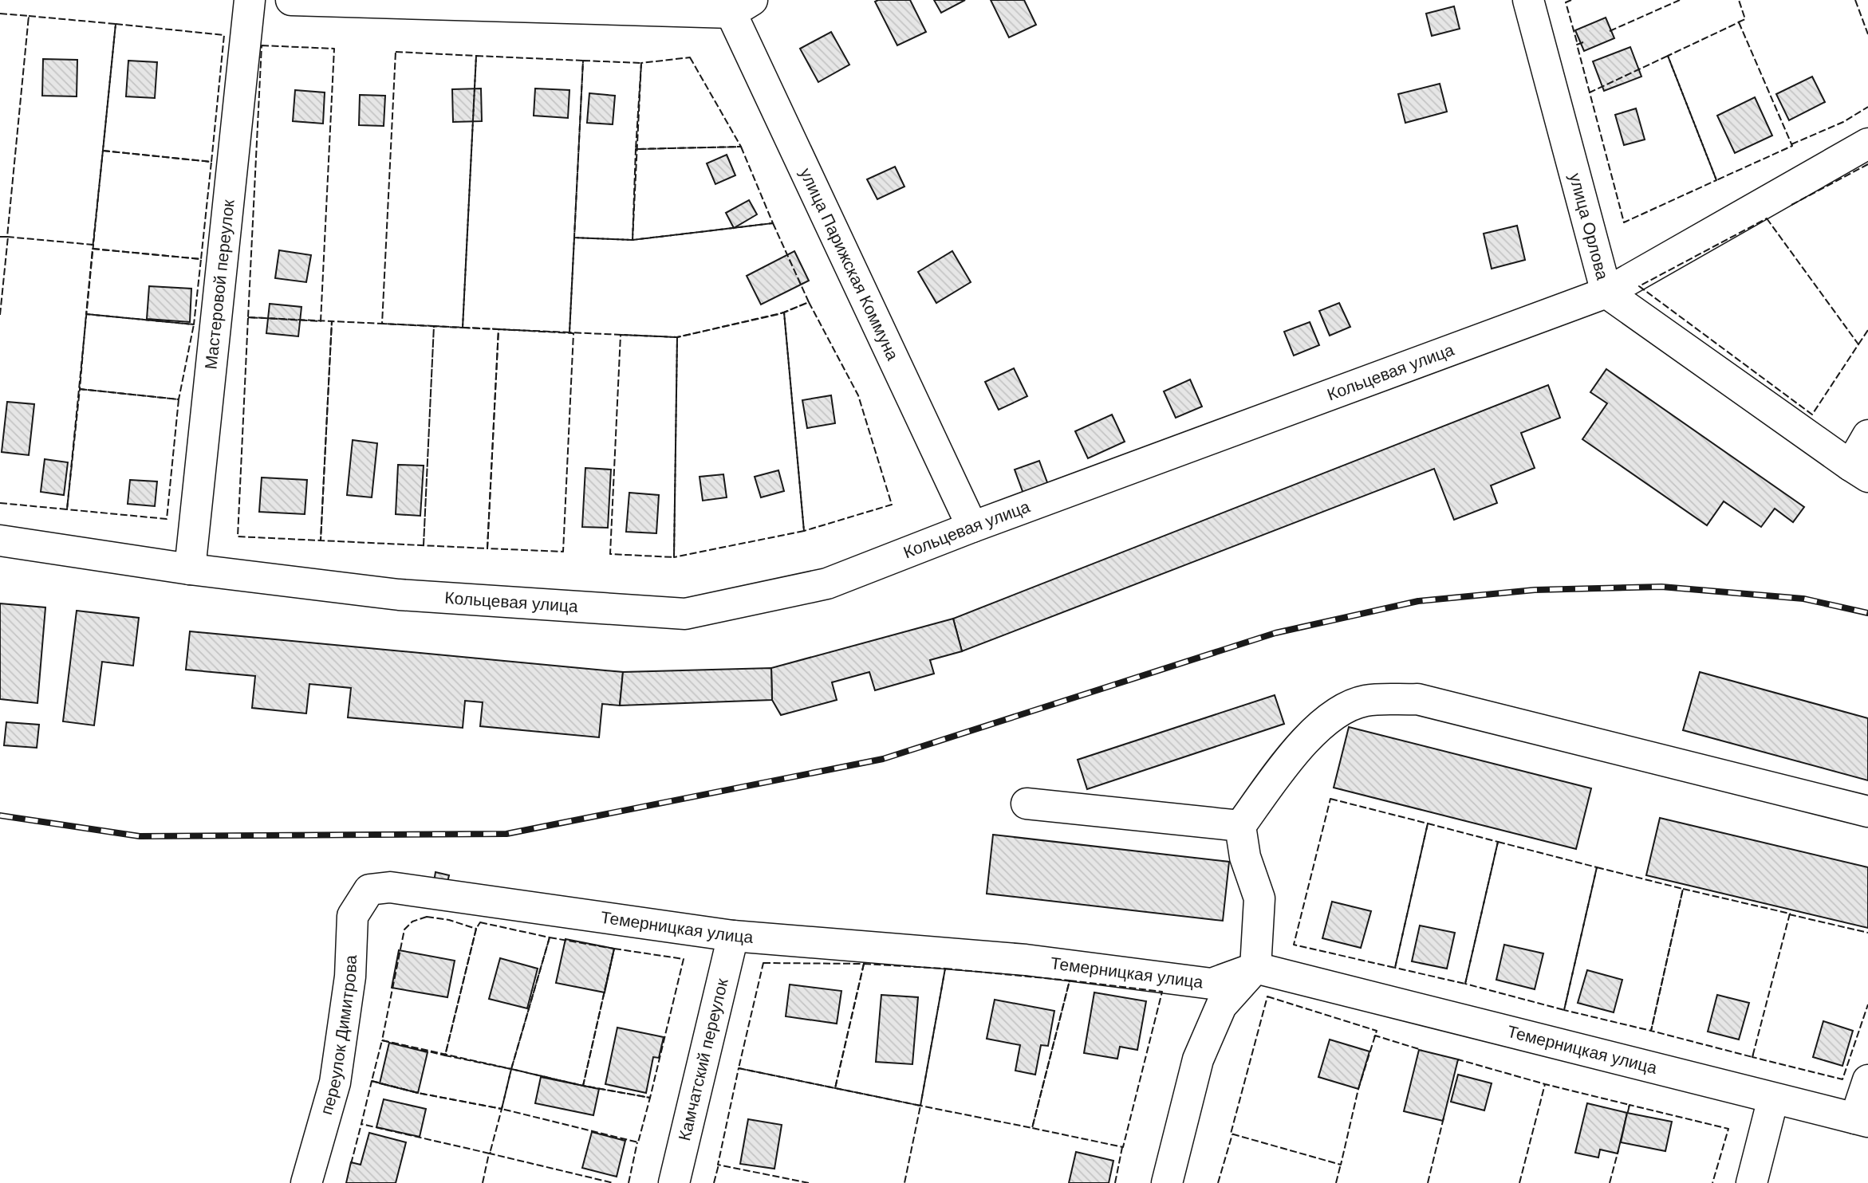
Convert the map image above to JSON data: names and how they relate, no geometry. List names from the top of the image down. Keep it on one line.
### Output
{"streets":{"street":["улица Орлова","улица Парижская Коммуна","Мастеровой переулок","Кольцевая улица","Темерницкая улица","переулок Димитрова","Камчатский переулок"]},"crossings":[["улица Орлова","Кольцевая улица"],["улица Парижская Коммуна","Кольцевая улица"],["Мастеровой переулок","Кольцевая улица"],["Темерницкая улица","переулок Димитрова"],["Темерницкая улица","Камчатский переулок"]]}
